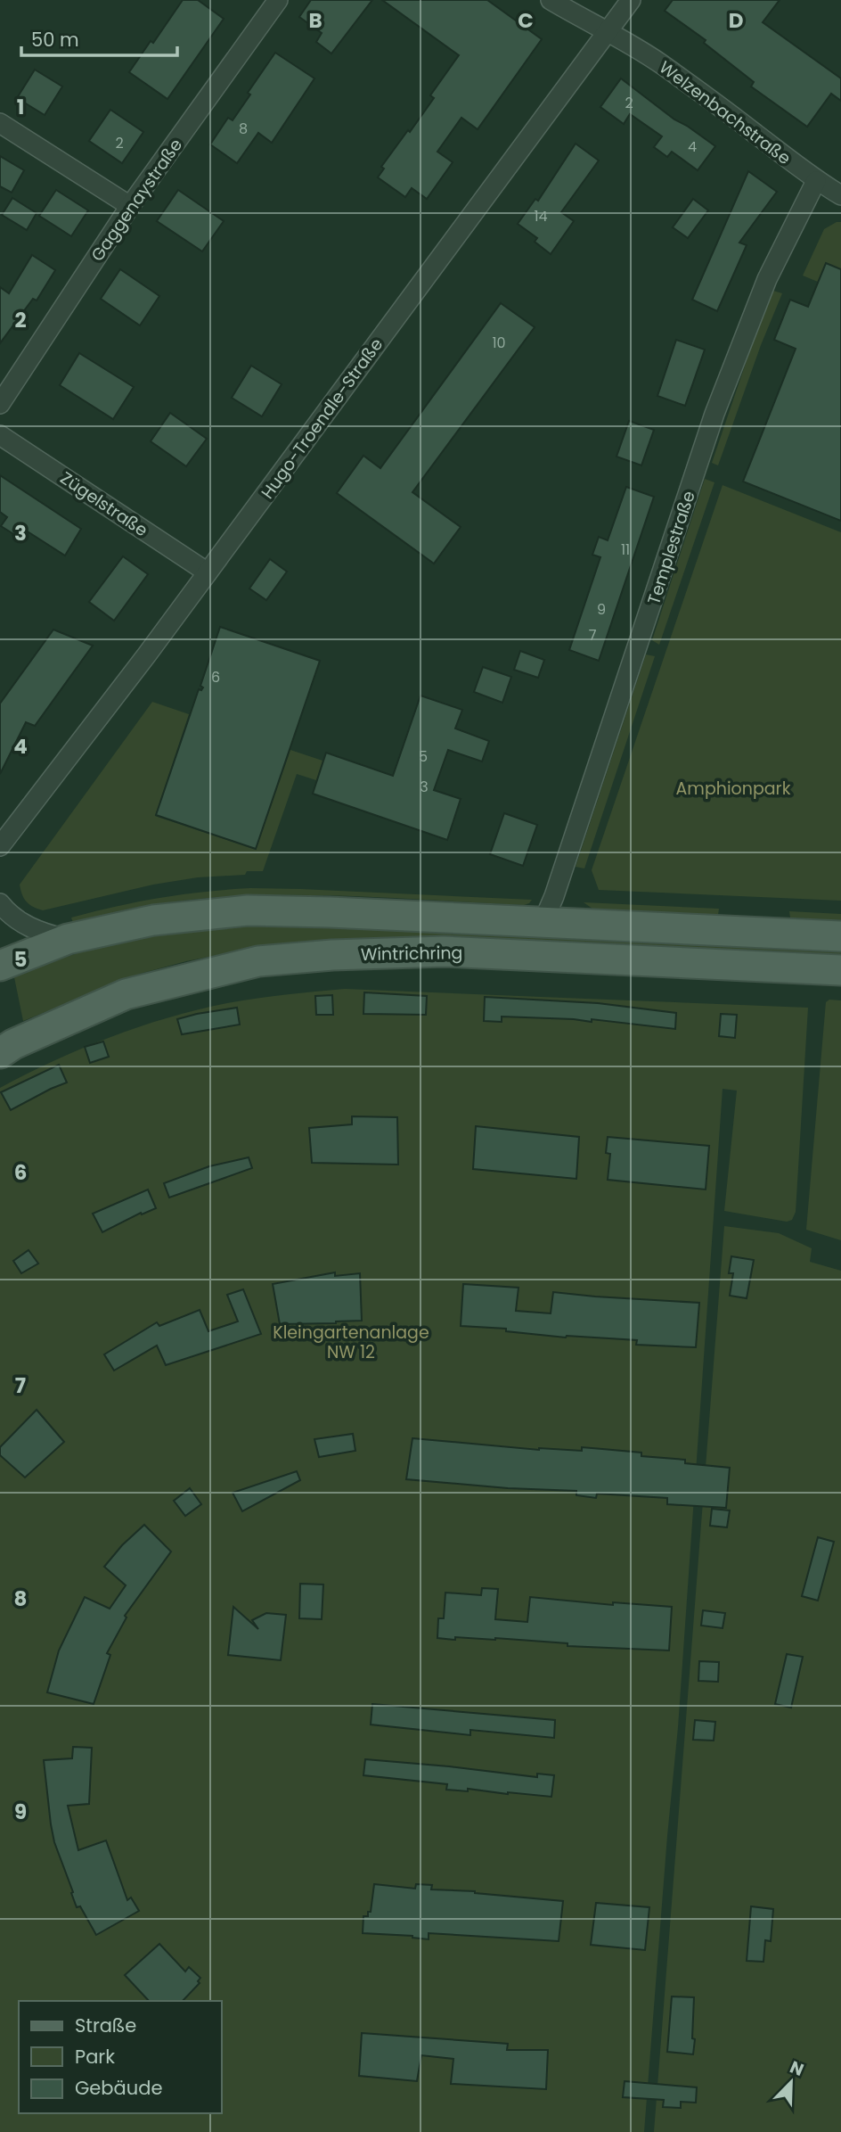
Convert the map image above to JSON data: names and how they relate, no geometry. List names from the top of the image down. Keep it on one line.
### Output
{"streets":{"main road":["Wintrichring"],"street":["Welzenbachstraße","Gaggenaystraße","Hugo-Troendle-Straße","Zügelstraße","Templestraße"]},"crossings":[["Welzenbachstraße","Hugo-Troendle-Straße"],["Welzenbachstraße","Templestraße"],["Hugo-Troendle-Straße","Zügelstraße"],["Templestraße","Wintrichring"]],"parks":["Amphionpark","Kleingartenanlage NW 12"],"house_numbers":["2","8","2","4","14","10","11","9","7","6","5","3"],"legend":["Straße","Park","Gebäude"],"scale_bar":"50 m","north":"top right","grid":{"columns":["B","C","D"],"rows":["1","2","3","4","5","6","7","8","9"]}}
